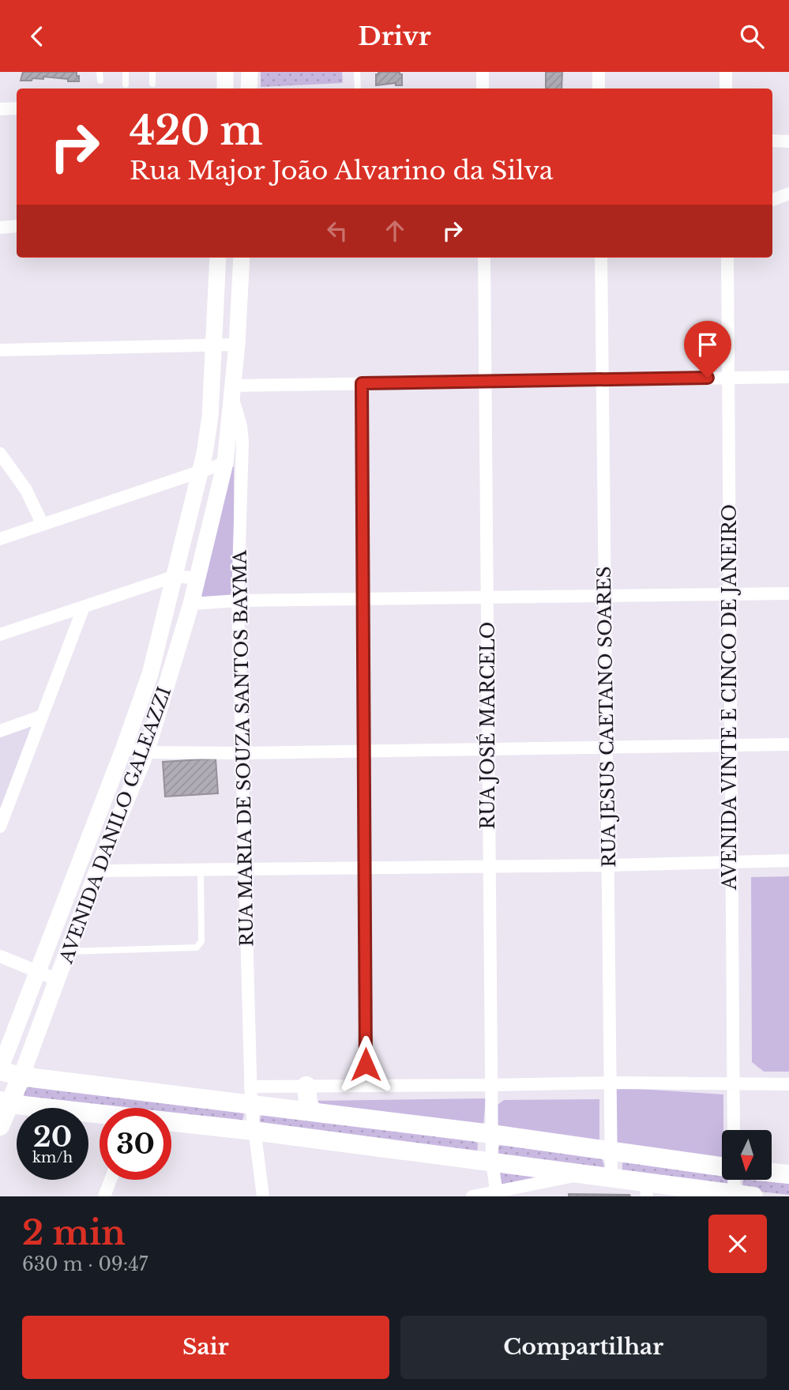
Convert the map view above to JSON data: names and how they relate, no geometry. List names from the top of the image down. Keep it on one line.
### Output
{"streets":{"main road":["AVENIDA DANILO GALEAZZI"],"street":["AVENIDA VINTE E CINCO DE JANEIRO","RUA JESUS CAETANO SOARES","RUA JOSÉ MARCELO","RUA MARIA DE SOUZA SANTOS BAYMA"]},"crossings":[["RUA MARIA DE SOUZA SANTOS BAYMA","AVENIDA DANILO GALEAZZI"]],"north":"bottom","page":{"header":"Drivr","turn":["420 m","Rua Major João Alvarino da Silva"],"speed":"20 km/h","limit":"30","heading":["2 min","630 m · 09:47"],"buttons":["Sair","Compartilhar"]}}
